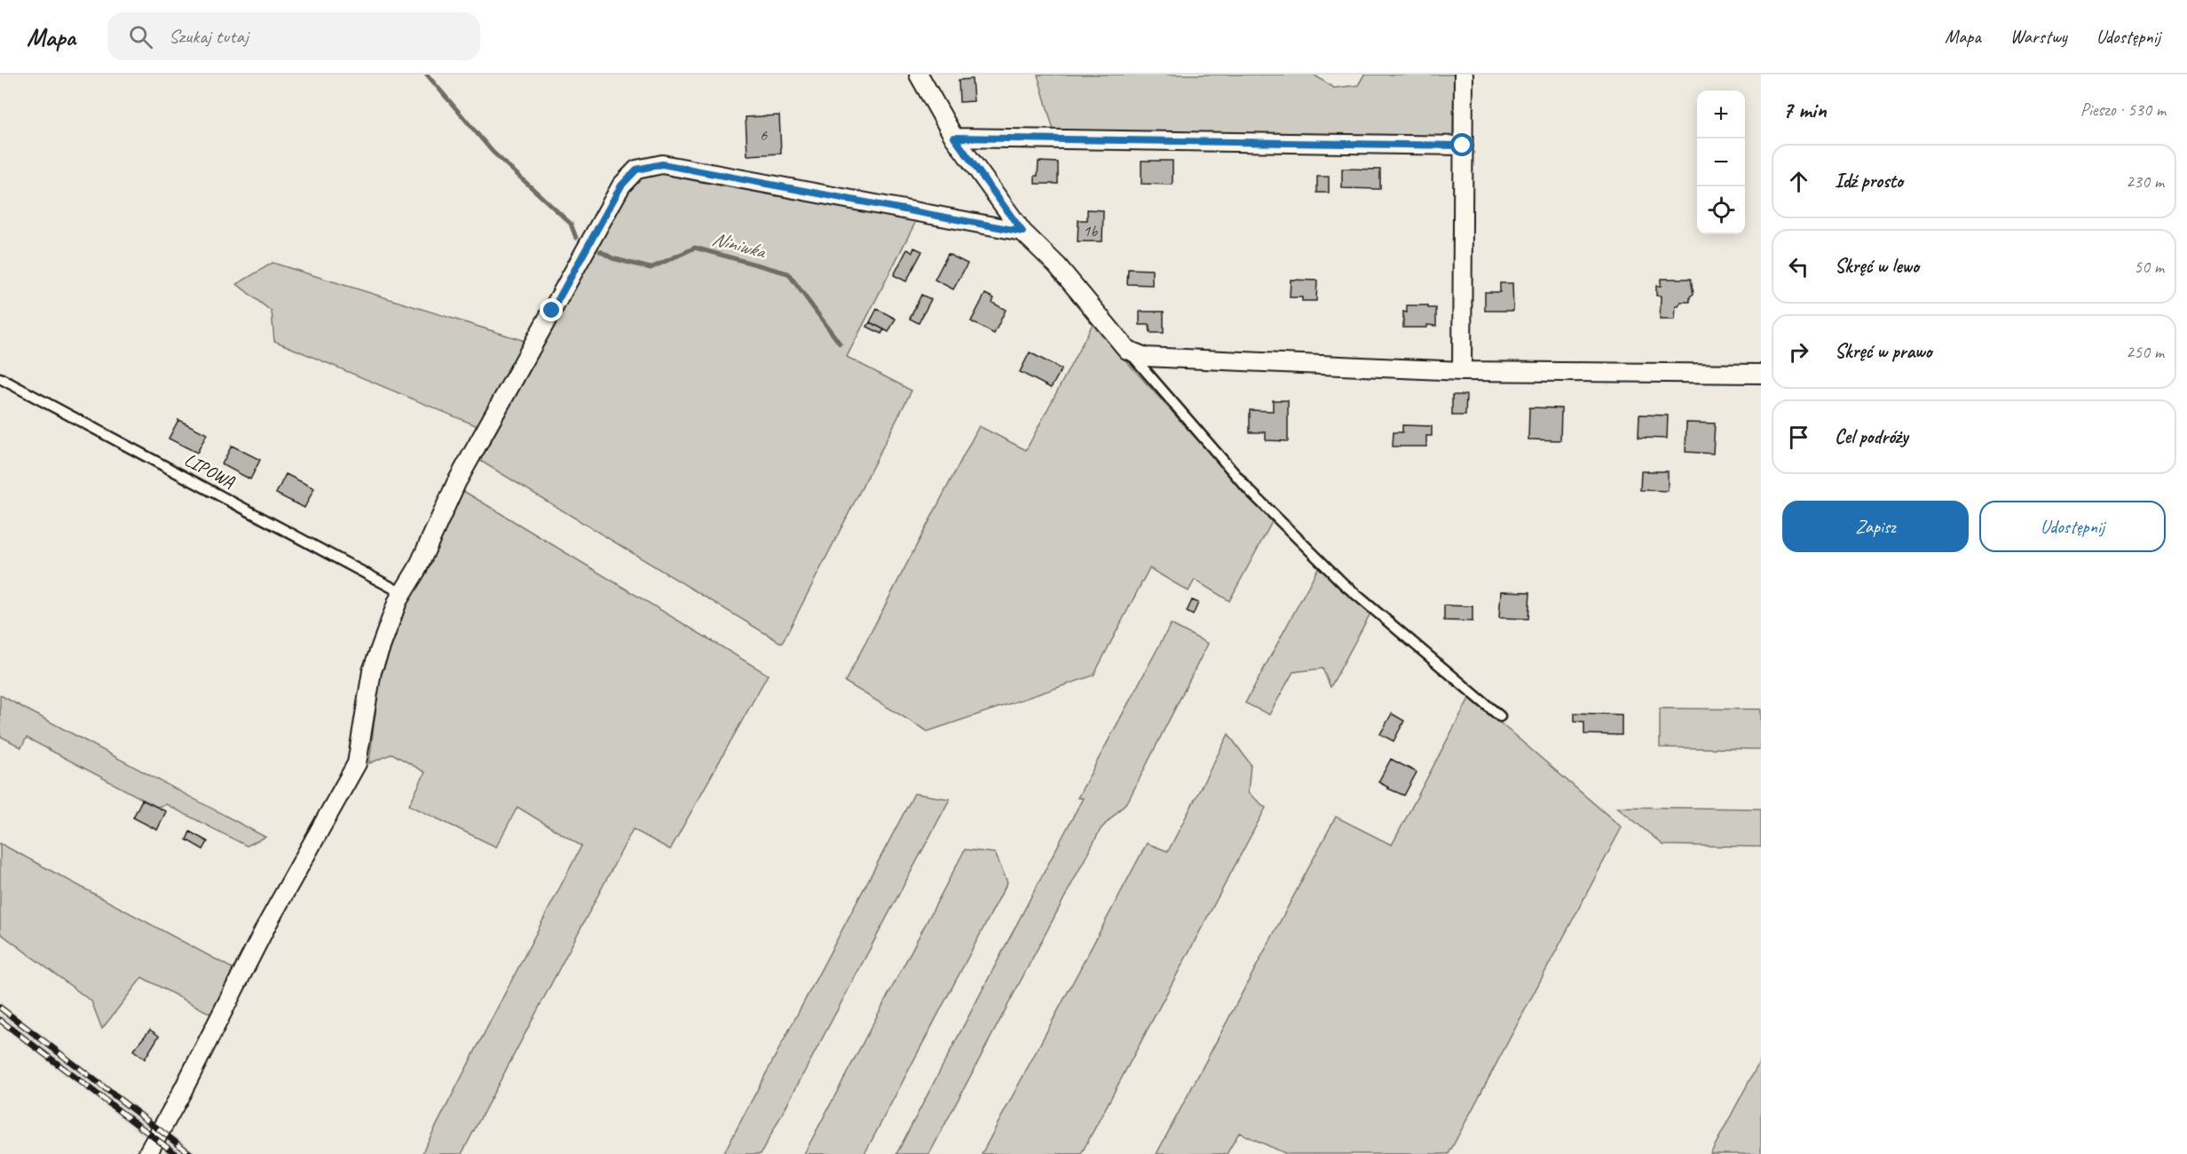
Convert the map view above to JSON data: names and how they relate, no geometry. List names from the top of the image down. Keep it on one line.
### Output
{"streets":{"lane":["LIPOWA"]},"water":["Niniwka"],"house_numbers":["6","1b"],"page":{"header":"Mapa","search":"Szukaj tutaj","nav":["Mapa","Warstwy","Udostępnij"],"heading":["7 min","Pieszo · 530 m"],"map_buttons":["+","−"],"list":[["Idź prosto","230 m"],["Skręć w lewo","50 m"],["Skręć w prawo","250 m"],"Cel podróży"],"buttons":["Zapisz","Udostępnij"]}}
